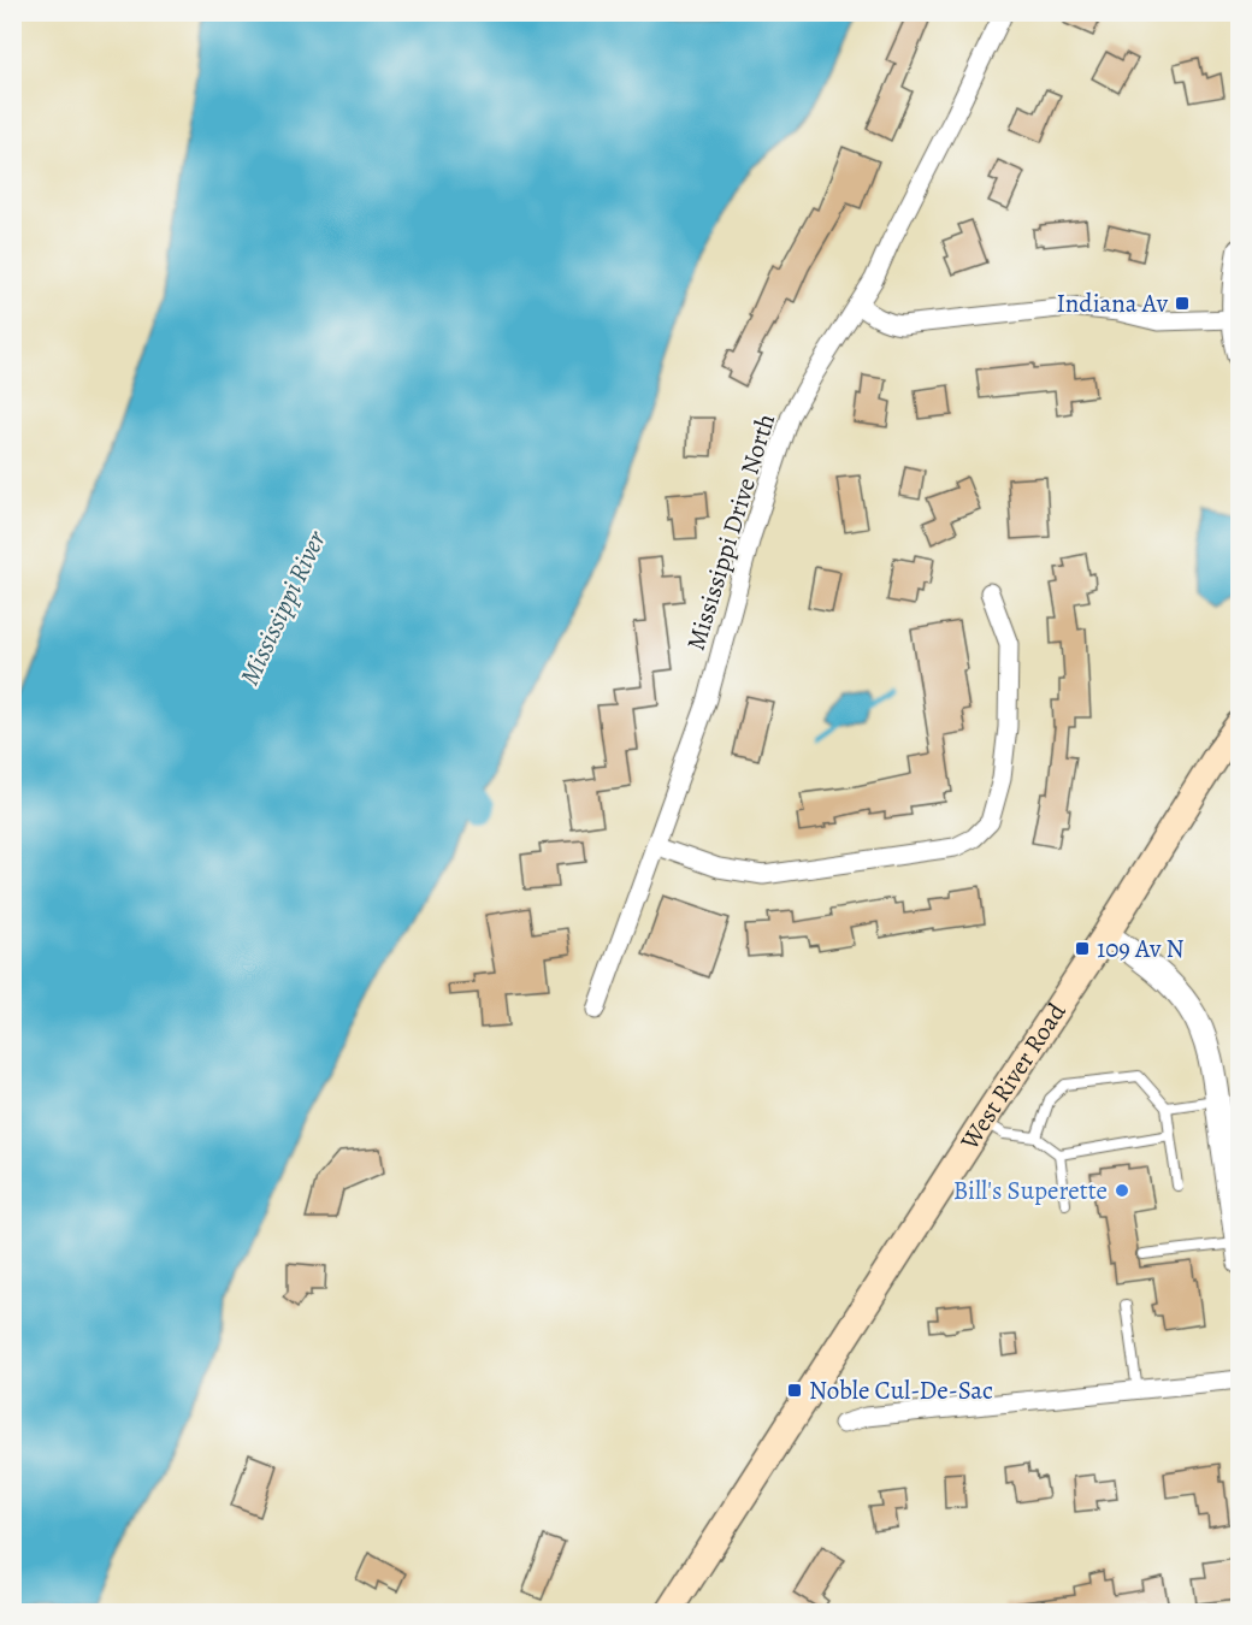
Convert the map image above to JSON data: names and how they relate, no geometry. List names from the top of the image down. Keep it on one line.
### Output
{"streets":{"main road":["West River Road"],"street":["Mississippi Drive North"]},"water":["Mississippi River"],"places":{"transit":["Indiana Av","109 Av N","Noble Cul-De-Sac"],"other":["Bill's Superette"]}}
